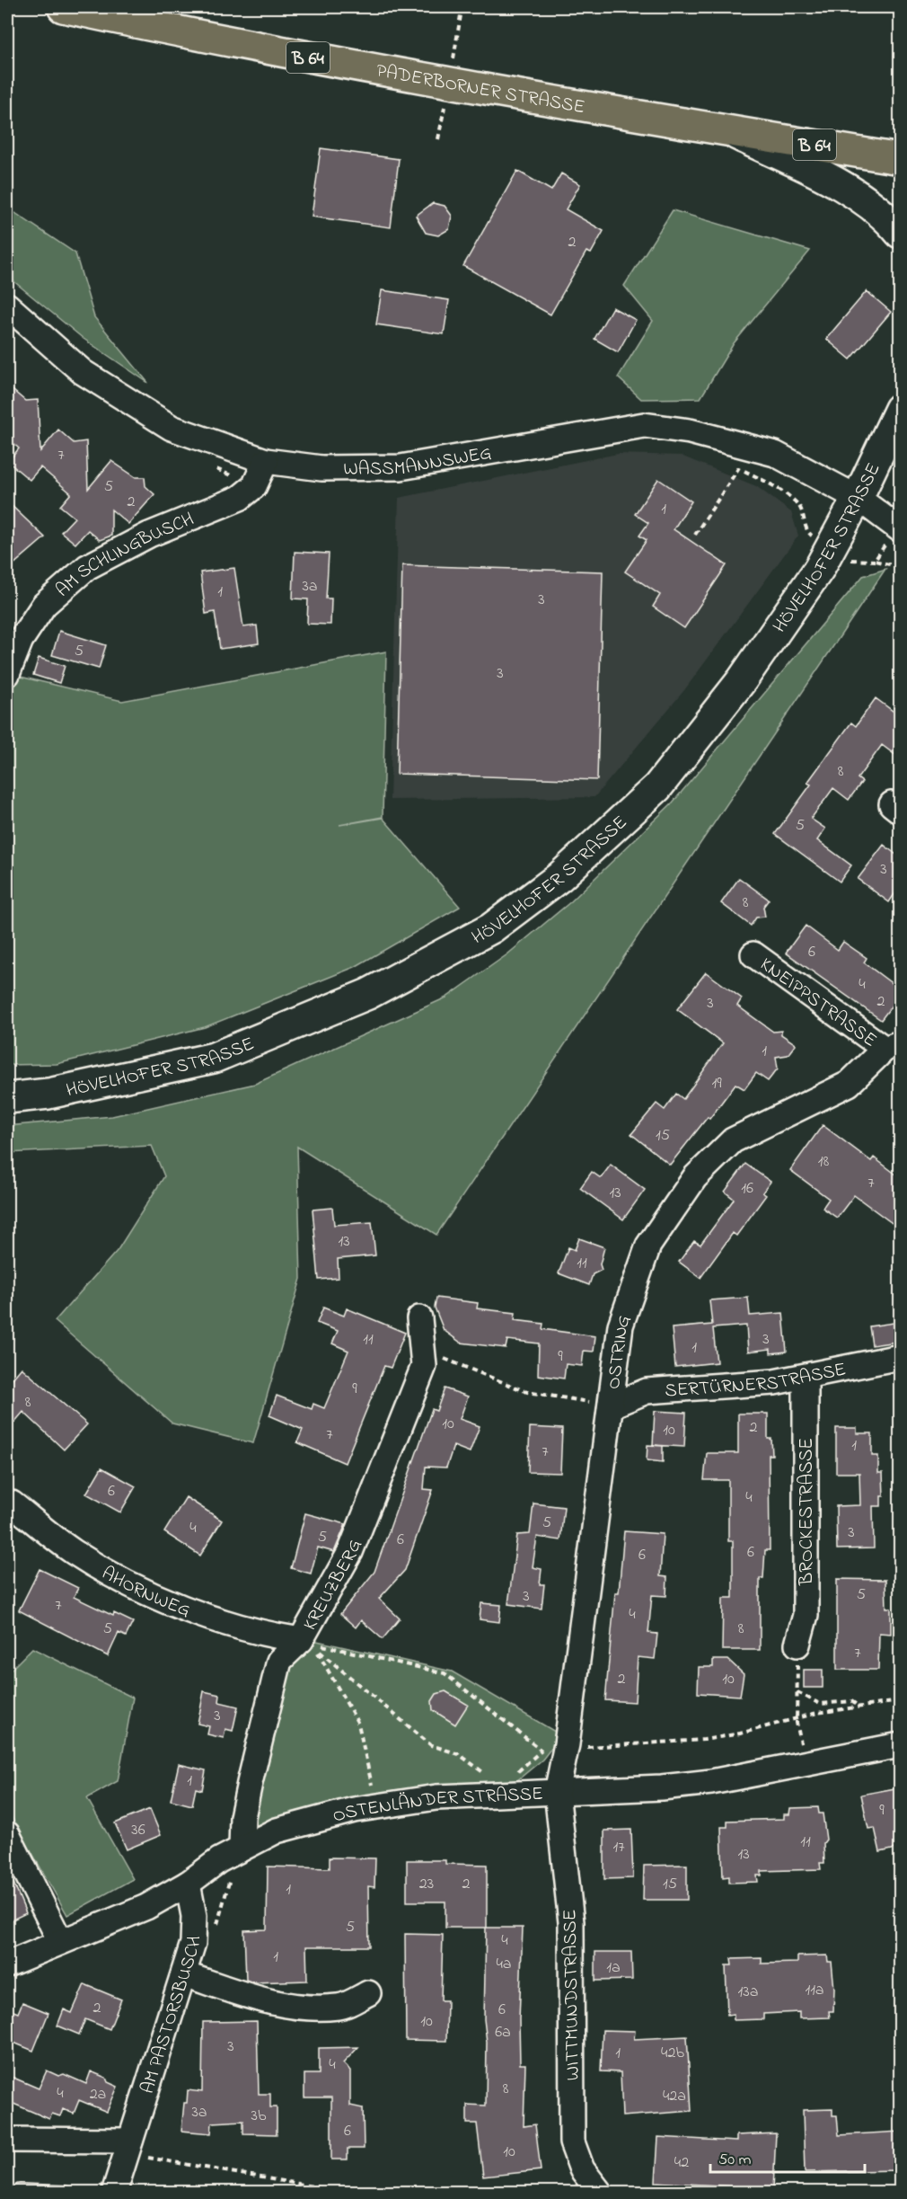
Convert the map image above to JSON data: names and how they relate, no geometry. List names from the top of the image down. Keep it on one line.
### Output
{"streets":{"main road":["B 64","PADERBORNER STRASSE","HÖVELHOFER STRASSE"],"street":["WASSMANNSWEG","AM SCHLINGBUSCH","KNEIPPSTRASSE","OSTRING","SERTÜRNERSTRASSE","BROCKESTRASSE","KREUZBERG","AHORNWEG","OSTENLÄNDER STRASSE","WITTMUNDSTRASSE","AM PASTORSBUSCH"]},"crossings":[["WASSMANNSWEG","HÖVELHOFER STRASSE"],["WASSMANNSWEG","AM SCHLINGBUSCH"],["KNEIPPSTRASSE","OSTRING"],["OSTRING","SERTÜRNERSTRASSE"],["OSTRING","OSTENLÄNDER STRASSE"],["OSTRING","WITTMUNDSTRASSE"],["SERTÜRNERSTRASSE","BROCKESTRASSE"],["KREUZBERG","AHORNWEG"],["KREUZBERG","OSTENLÄNDER STRASSE"],["OSTENLÄNDER STRASSE","WITTMUNDSTRASSE"],["OSTENLÄNDER STRASSE","AM PASTORSBUSCH"]],"house_numbers":["2","7","5","2","1","3a","1","3","5","3","8","5","3","8","6","4","2","3","1","19","15","18","7","16","13","13","11","11","3","1","9","9","8","10","2","10","7","1","7","6","4","5","4","3","5","6","6","6","5","3","7","4","5","8","7","2","10","3","1","9","36","11","17","13","23","2","15","1","5","4","1","4a","1a","11a","13a","2","6","10","6a","3","1","42b","4","8","4","2a","42a","3a","3b","6","10","42"],"scale_bar":"50 m"}
